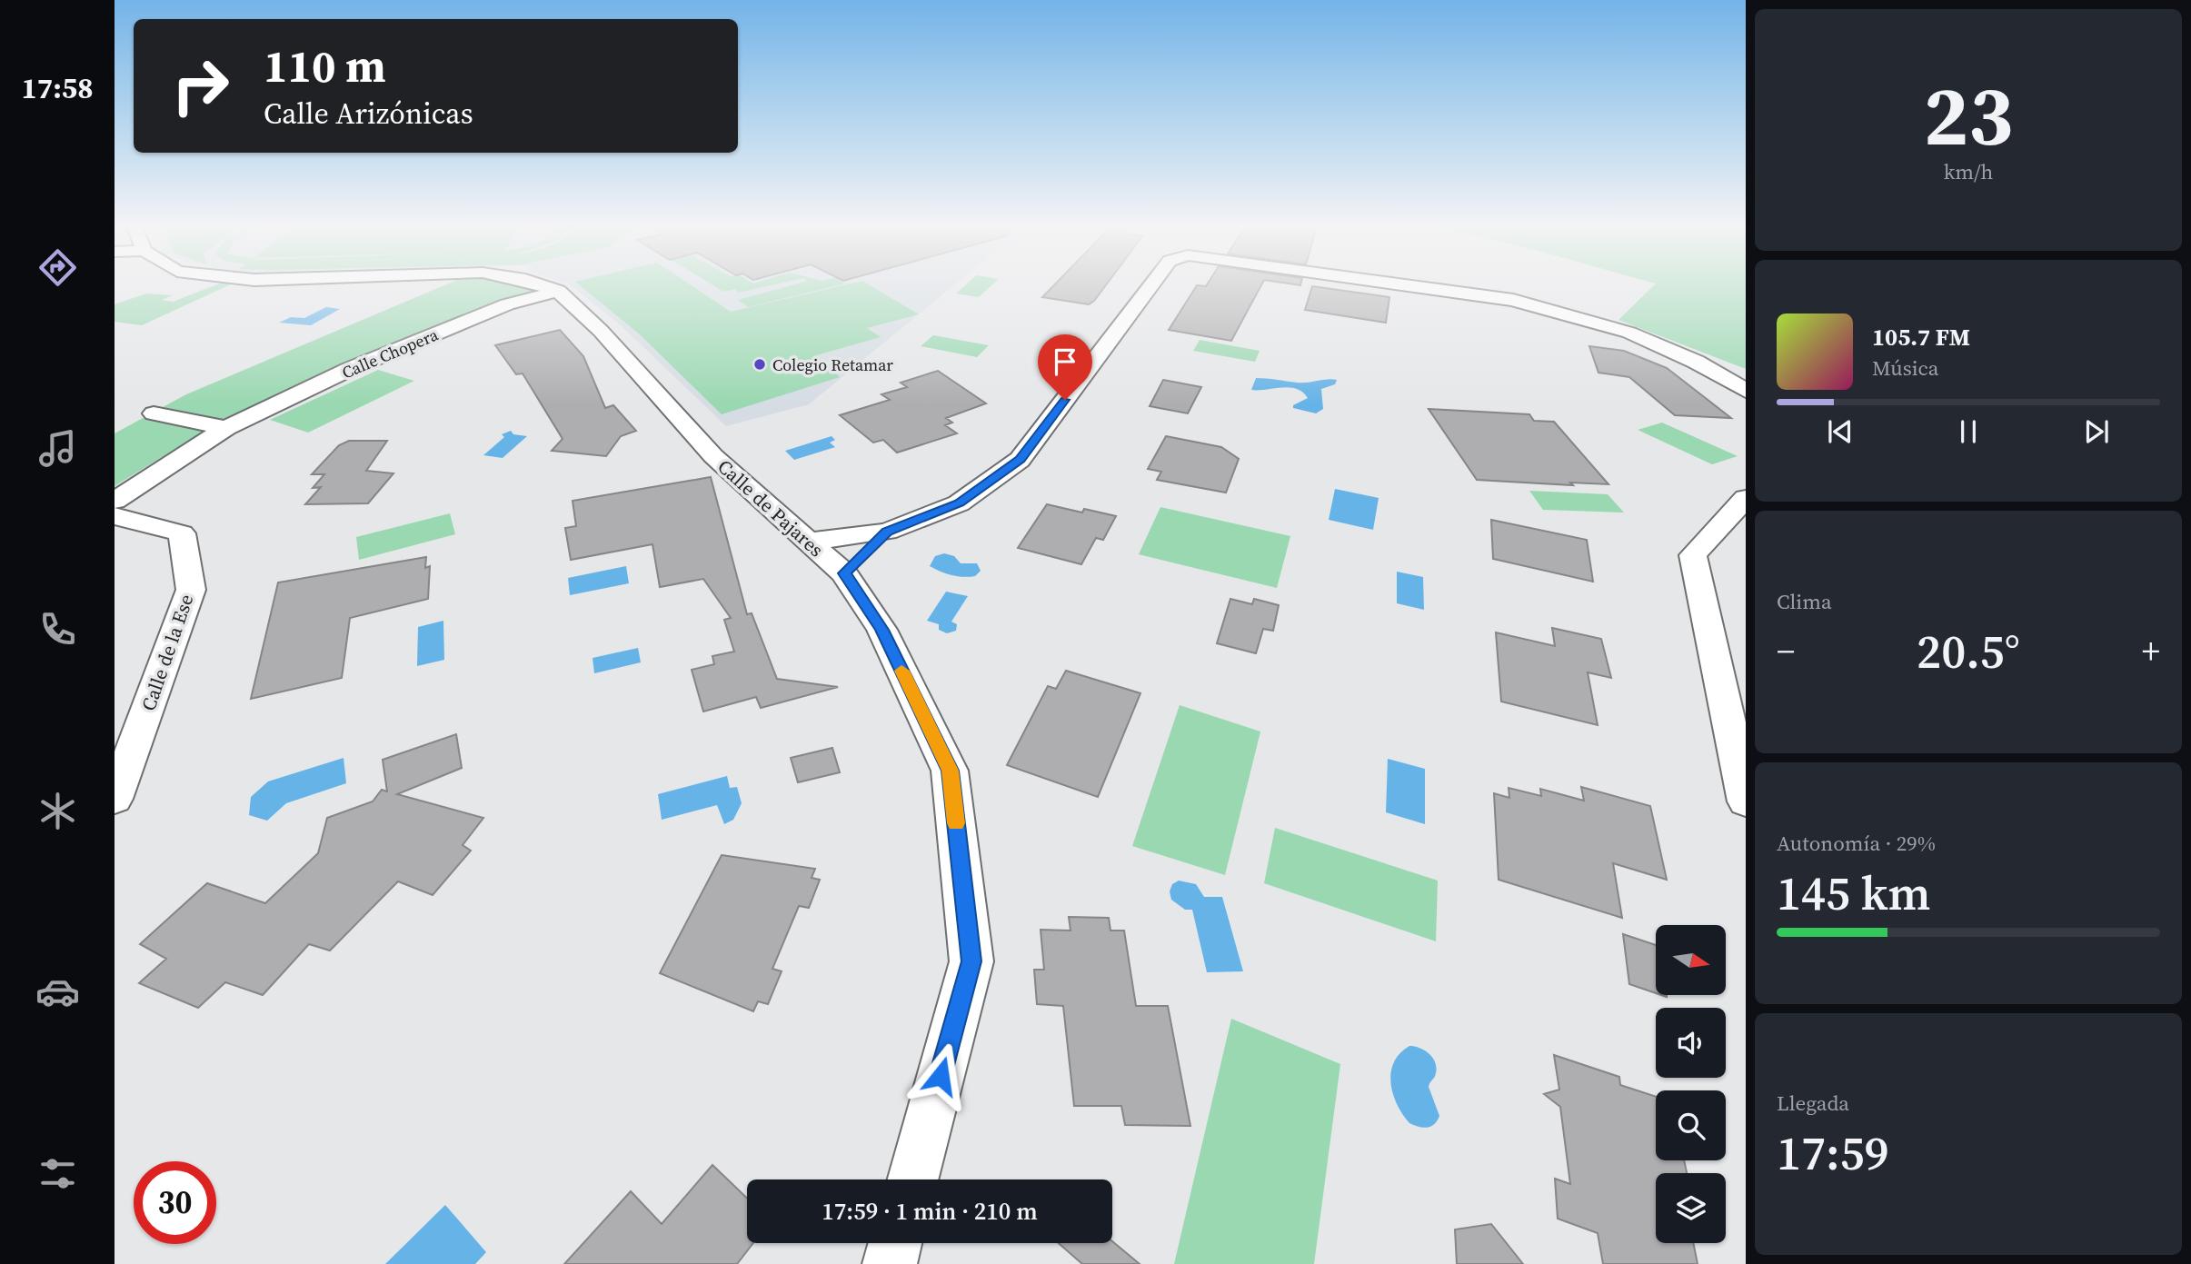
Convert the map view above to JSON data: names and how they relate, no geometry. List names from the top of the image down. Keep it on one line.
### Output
{"streets":{"street":["Calle Chopera","Calle de Pajares","Calle de la Ese"]},"crossings":[["Calle Chopera","Calle de Pajares"]],"places":["Colegio Retamar"],"north":"right","page":{"tabs":"17:58","tile":[["23","km/h"],"Clima",["Autonomía · 29%","145 km"],["Llegada","17:59"]],"turn":["110 m","Calle Arizónicas"],"song":["105.7 FM","Música"],"heat":["−","20.5°","+"],"limit":"30","trip":"17:59 · 1 min · 210 m"}}
